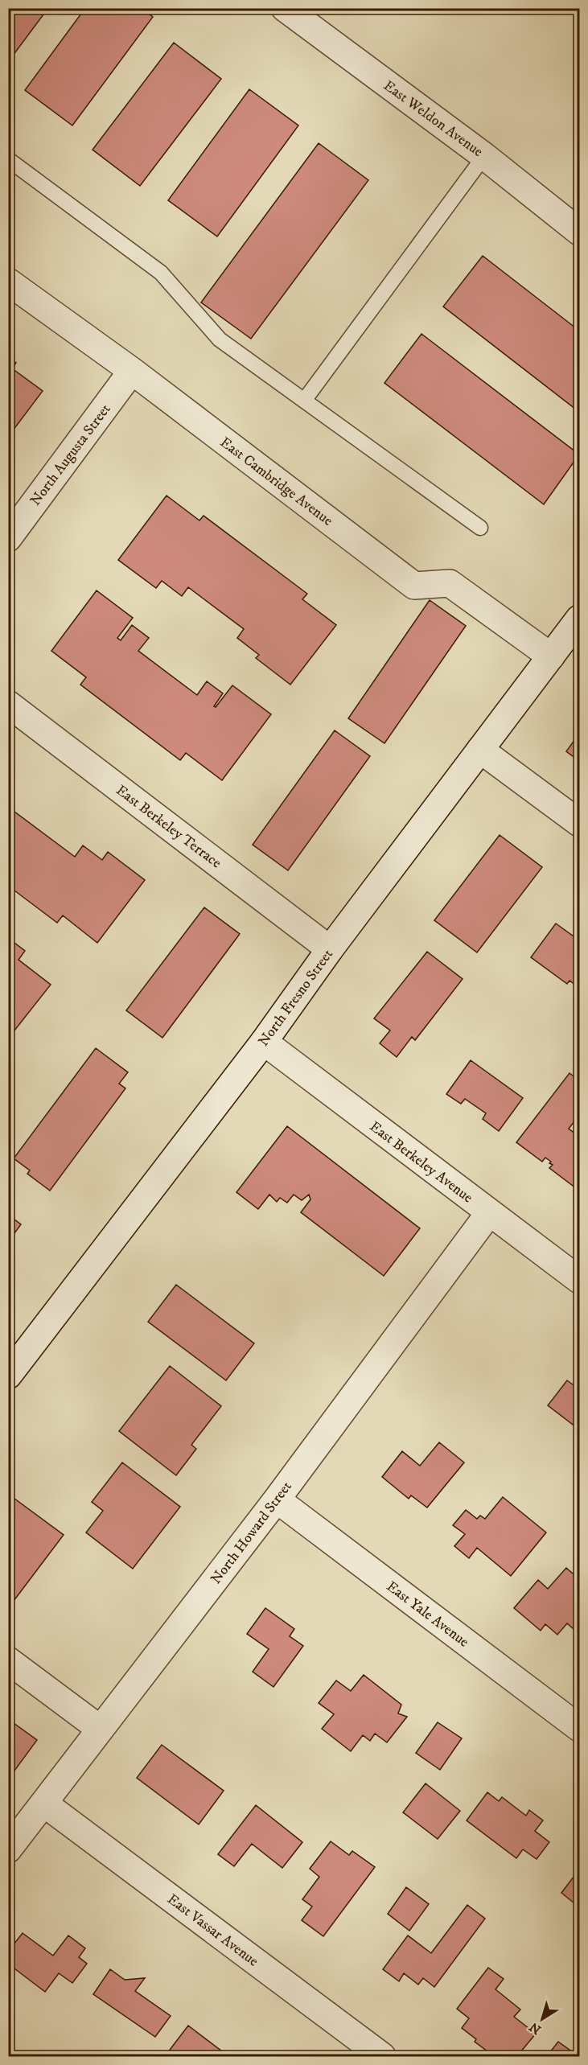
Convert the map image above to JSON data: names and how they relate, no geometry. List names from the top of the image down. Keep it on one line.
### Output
{"streets":{"street":["East Weldon Avenue","North Augusta Street","East Cambridge Avenue","East Berkeley Terrace","North Fresno Street","East Berkeley Avenue","North Howard Street","East Yale Avenue","East Vassar Avenue"]},"crossings":[["North Augusta Street","East Cambridge Avenue"],["East Cambridge Avenue","North Fresno Street"],["East Berkeley Terrace","North Fresno Street"],["North Fresno Street","East Berkeley Avenue"],["East Berkeley Avenue","North Howard Street"],["North Howard Street","East Yale Avenue"],["North Howard Street","East Vassar Avenue"]],"north":"bottom left"}
